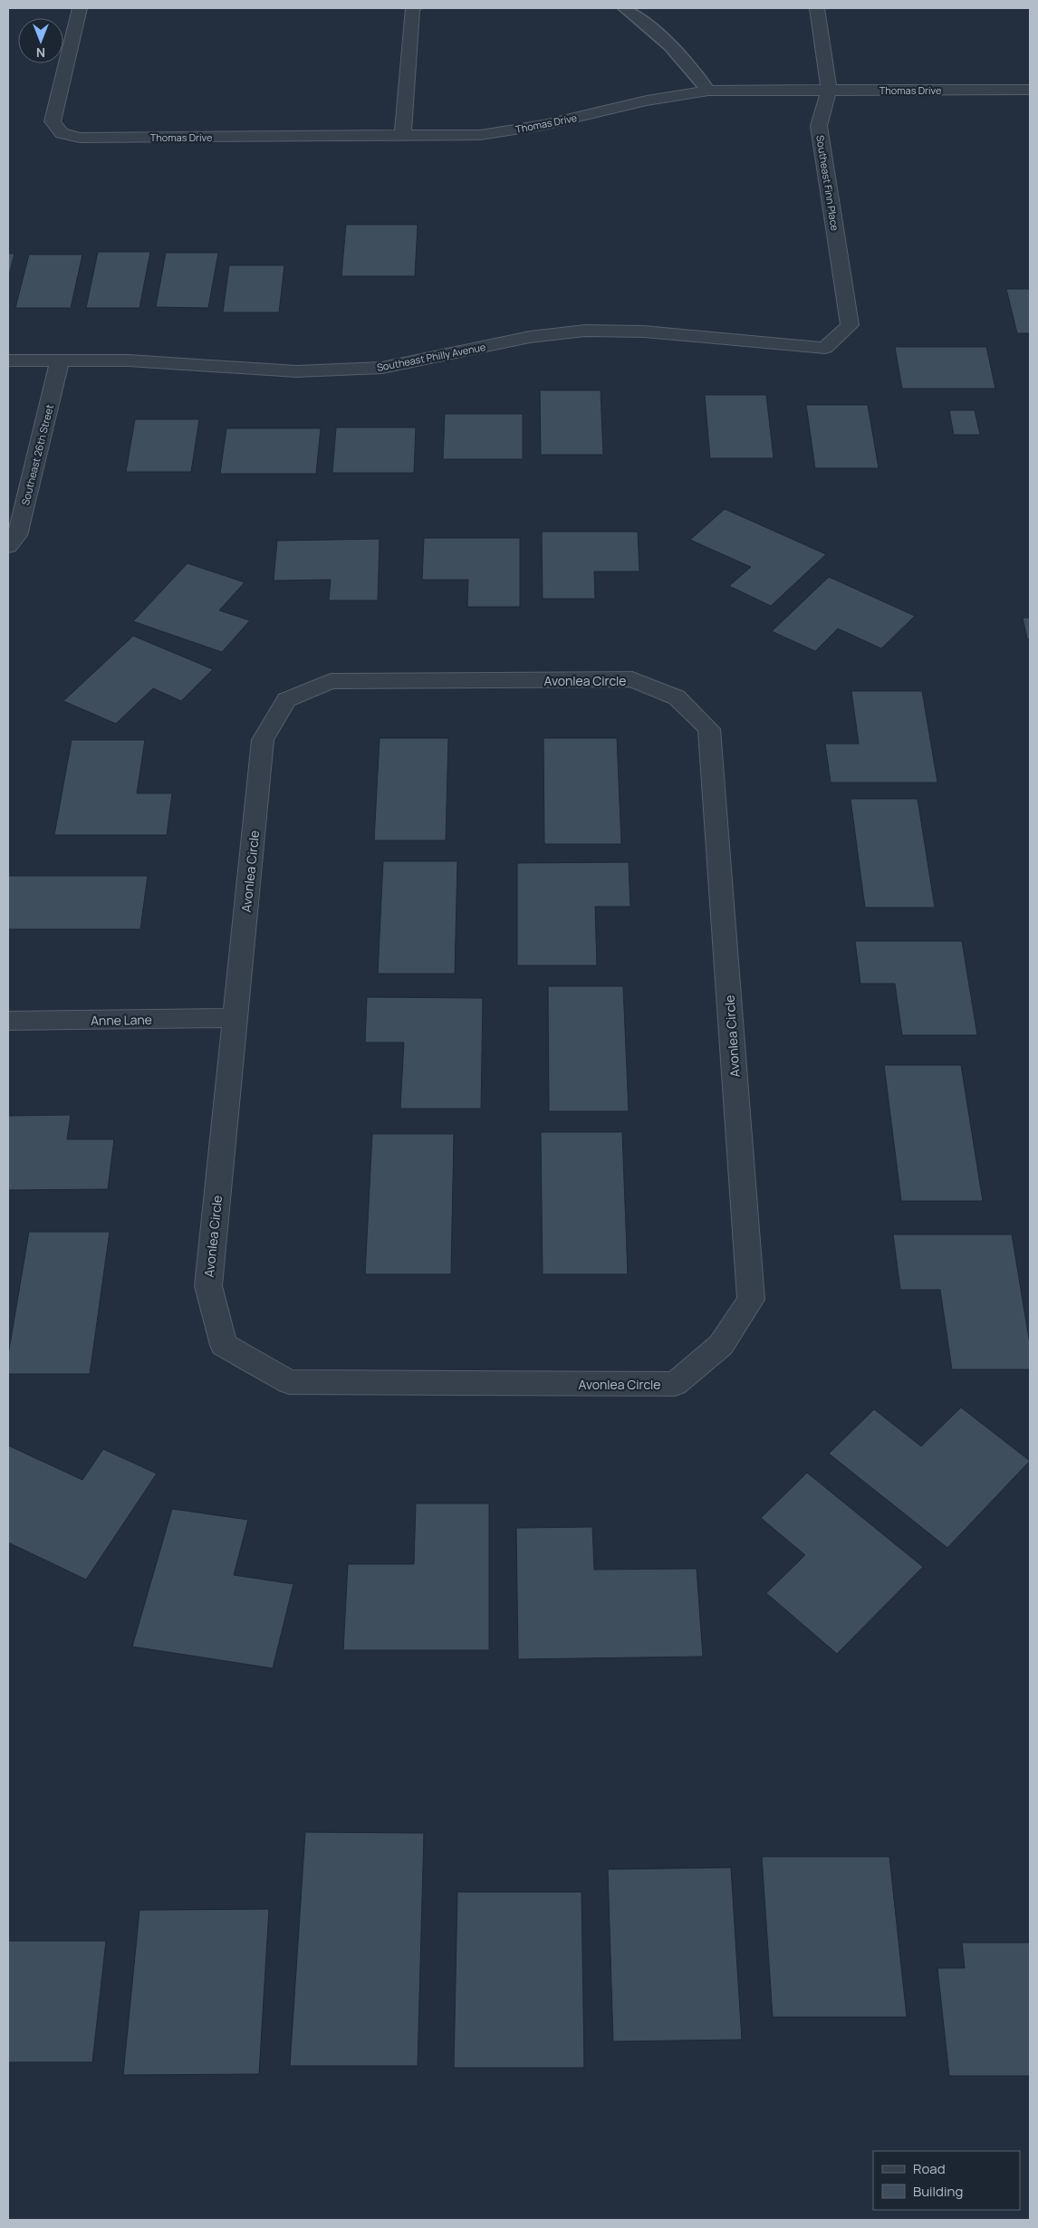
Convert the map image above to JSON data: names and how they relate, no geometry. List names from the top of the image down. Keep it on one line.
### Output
{"streets":{"street":["Thomas Drive","Southeast Finn Place","Southeast Philly Avenue","Southeast 26th Street","Avonlea Circle","Anne Lane"]},"crossings":[["Thomas Drive","Southeast Finn Place"],["Southeast Finn Place","Southeast Philly Avenue"],["Southeast Philly Avenue","Southeast 26th Street"],["Avonlea Circle","Anne Lane"]],"legend":["Road","Building"],"north":"bottom"}
